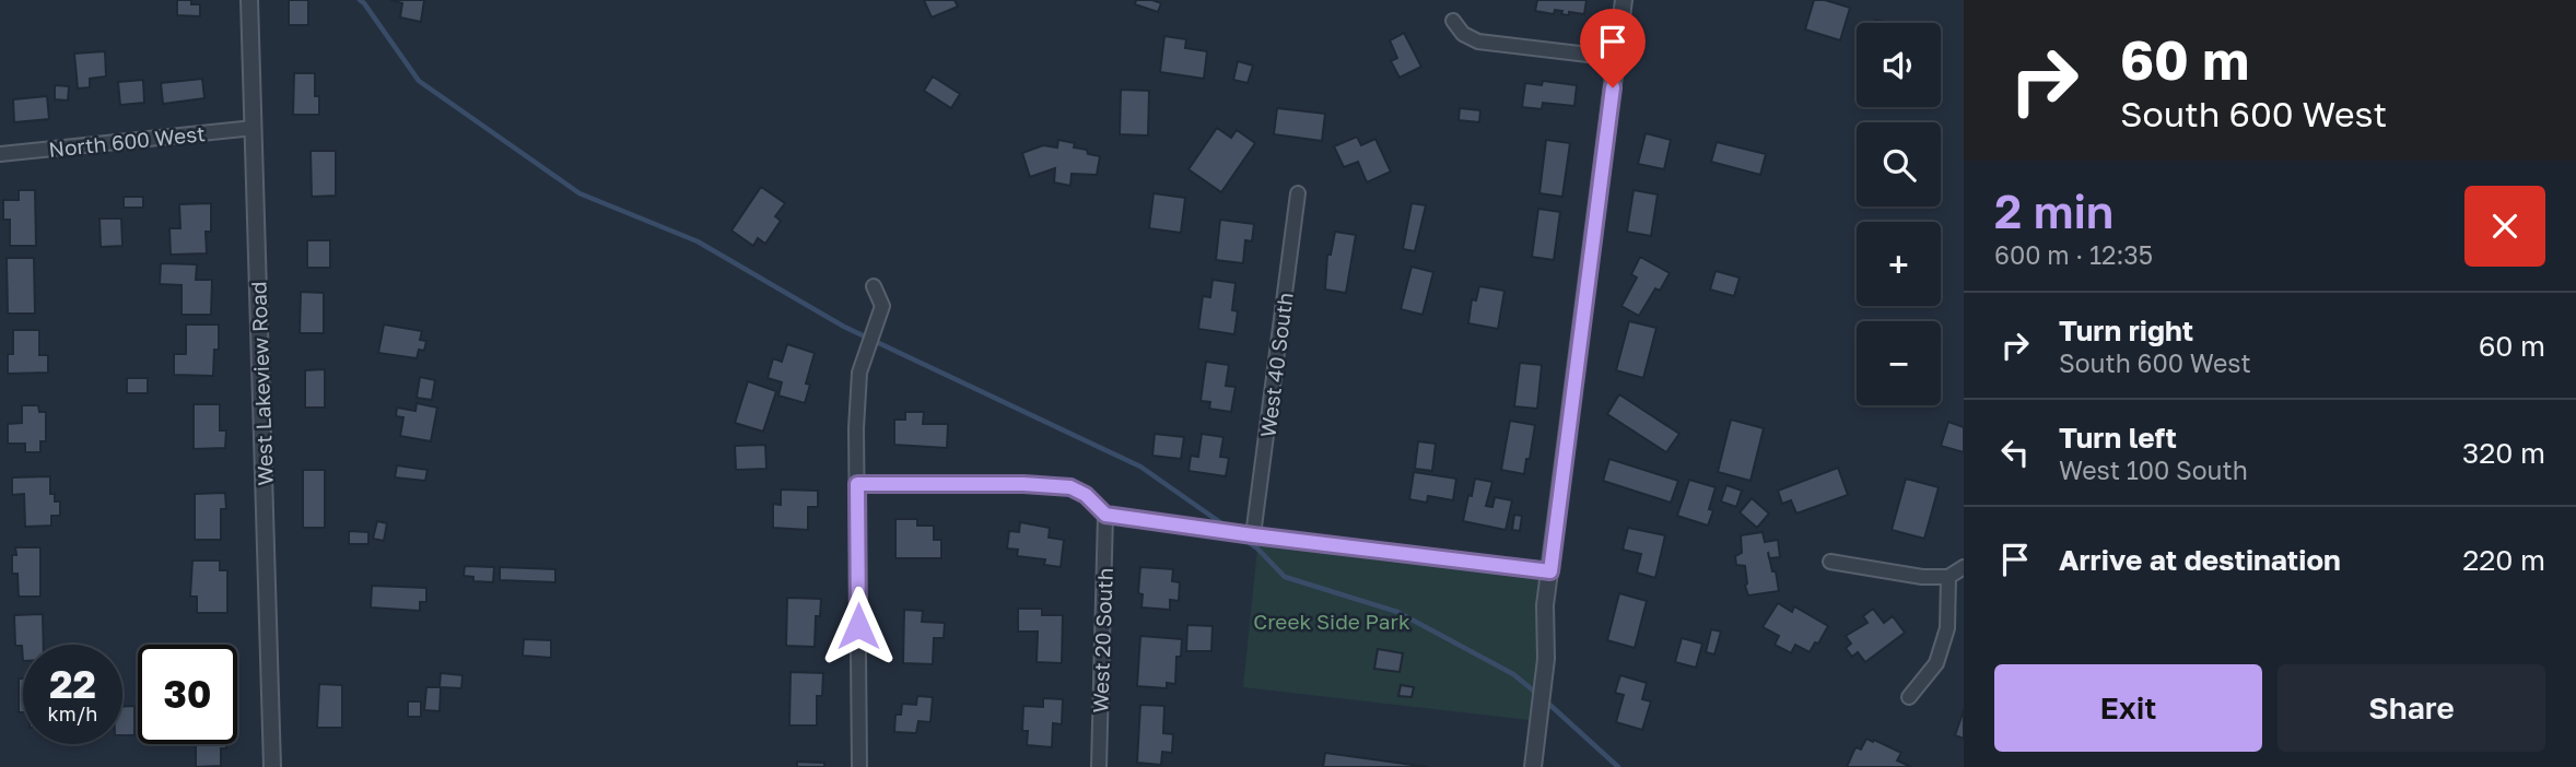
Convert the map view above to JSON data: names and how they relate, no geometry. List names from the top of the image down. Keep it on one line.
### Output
{"streets":{"street":["North 600 West","West 40 South","West Lakeview Road","West 20 South"]},"crossings":[["North 600 West","West Lakeview Road"]],"parks":["Creek Side Park"],"page":{"turn":["60 m","South 600 West"],"map_buttons":["+","−"],"heading":["2 min","600 m · 12:35"],"list":[{"name":"Turn right","note":"South 600 West","value":"60 m"},{"name":"Turn left","note":"West 100 South","value":"320 m"},{"name":"Arrive at destination","value":"220 m"}],"speed":"22 km/h","limit":"30","buttons":["Exit","Share"]}}
